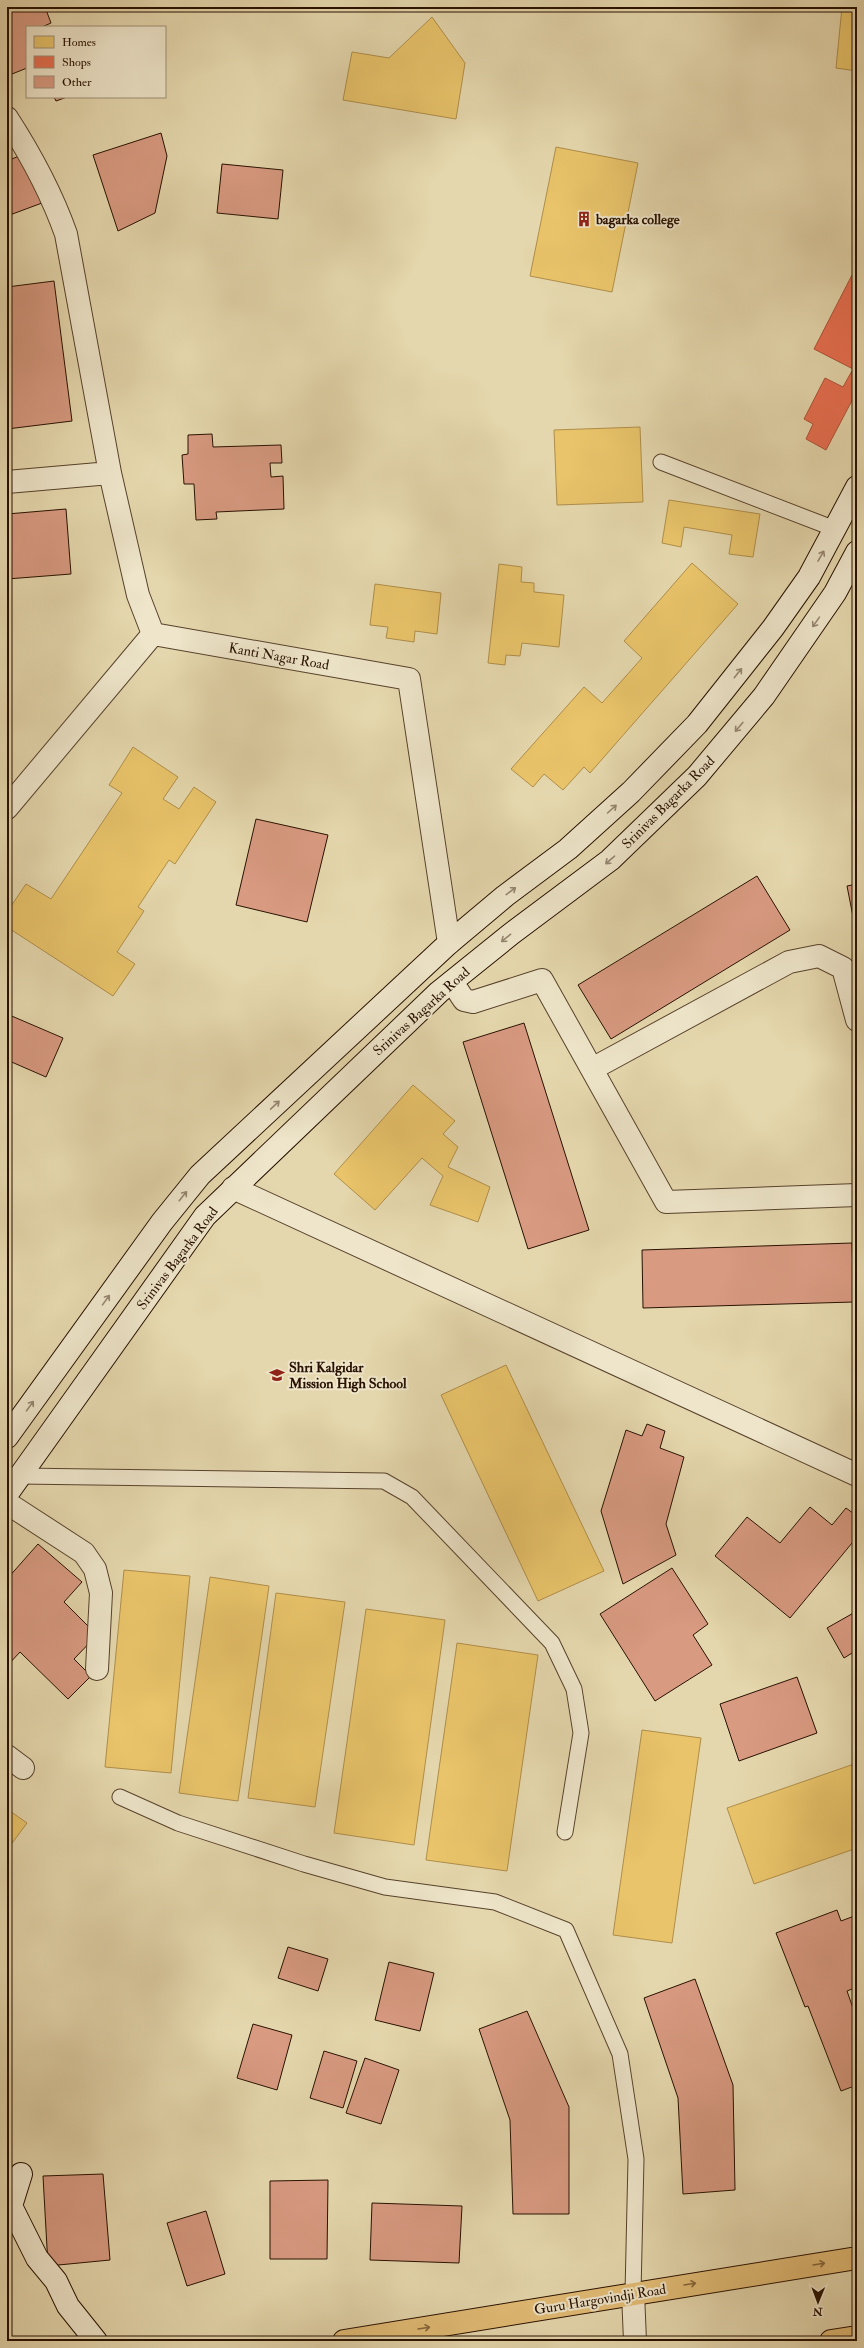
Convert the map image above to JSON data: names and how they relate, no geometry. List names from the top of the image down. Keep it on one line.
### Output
{"streets":{"main road":["Guru Hargovindji Road"],"street":["Kanti Nagar Road","Srinivas Bagarka Road"]},"one_way":["Guru Hargovindji Road"],"places":{"building":["bagarka college"],"school or university":["Shri Kalgidar Mission High School"]},"legend":["Homes","Shops","Other"],"north":"bottom"}
